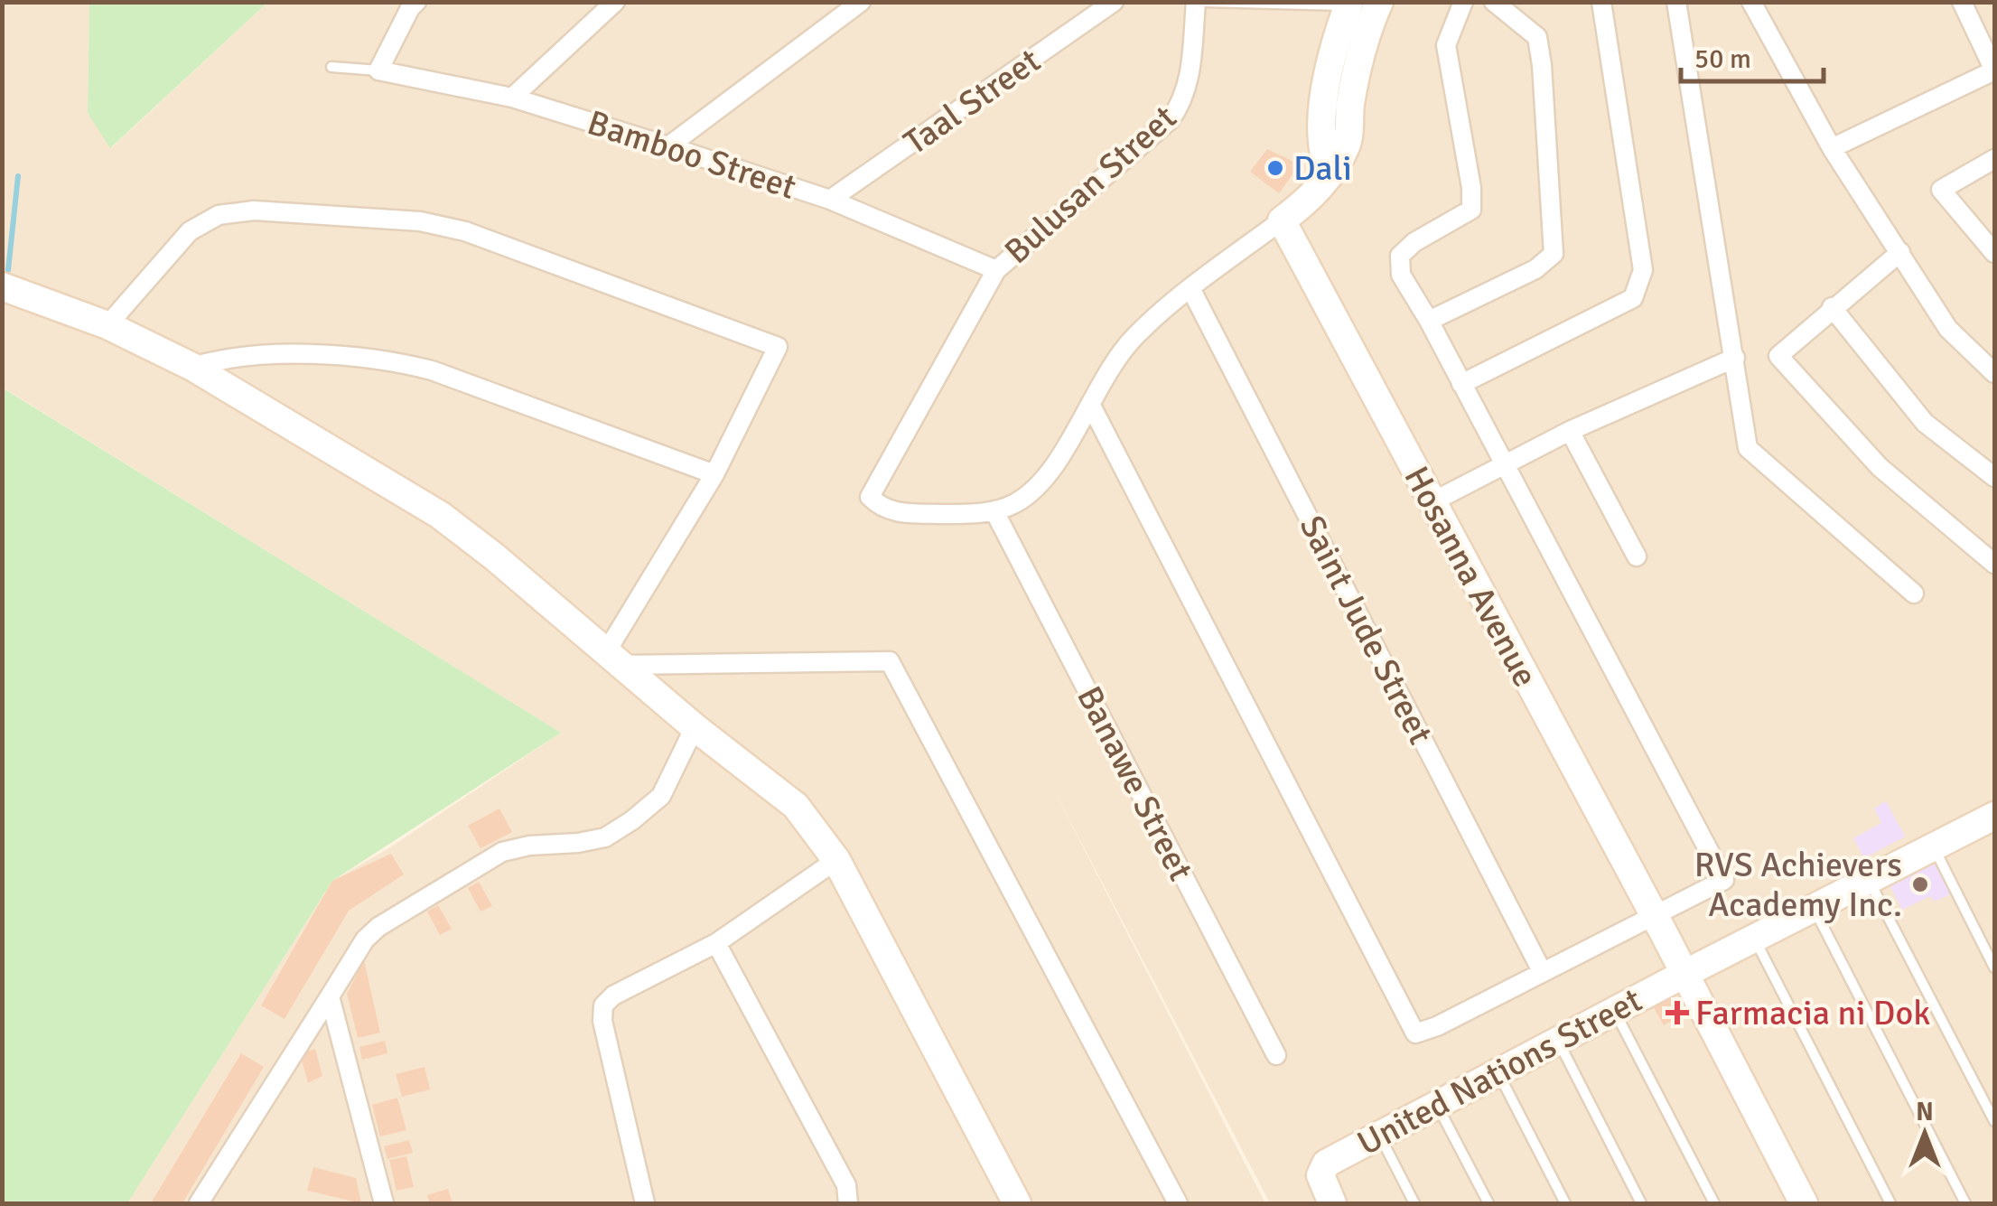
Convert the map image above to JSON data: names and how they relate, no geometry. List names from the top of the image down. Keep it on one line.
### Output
{"streets":{"street":["Taal Street","Bamboo Street","Bulusan Street","Hosanna Avenue","Saint Jude Street","Banawe Street","United Nations Street"]},"crossings":[["Taal Street","Bamboo Street"],["Bamboo Street","Bulusan Street"],["Bulusan Street","Banawe Street"],["Hosanna Avenue","United Nations Street"]],"places":{"other":["Dali","RVS Achievers Academy Inc."],"health":["Farmacia ni Dok"]},"scale_bar":"50 m","north":"top"}
